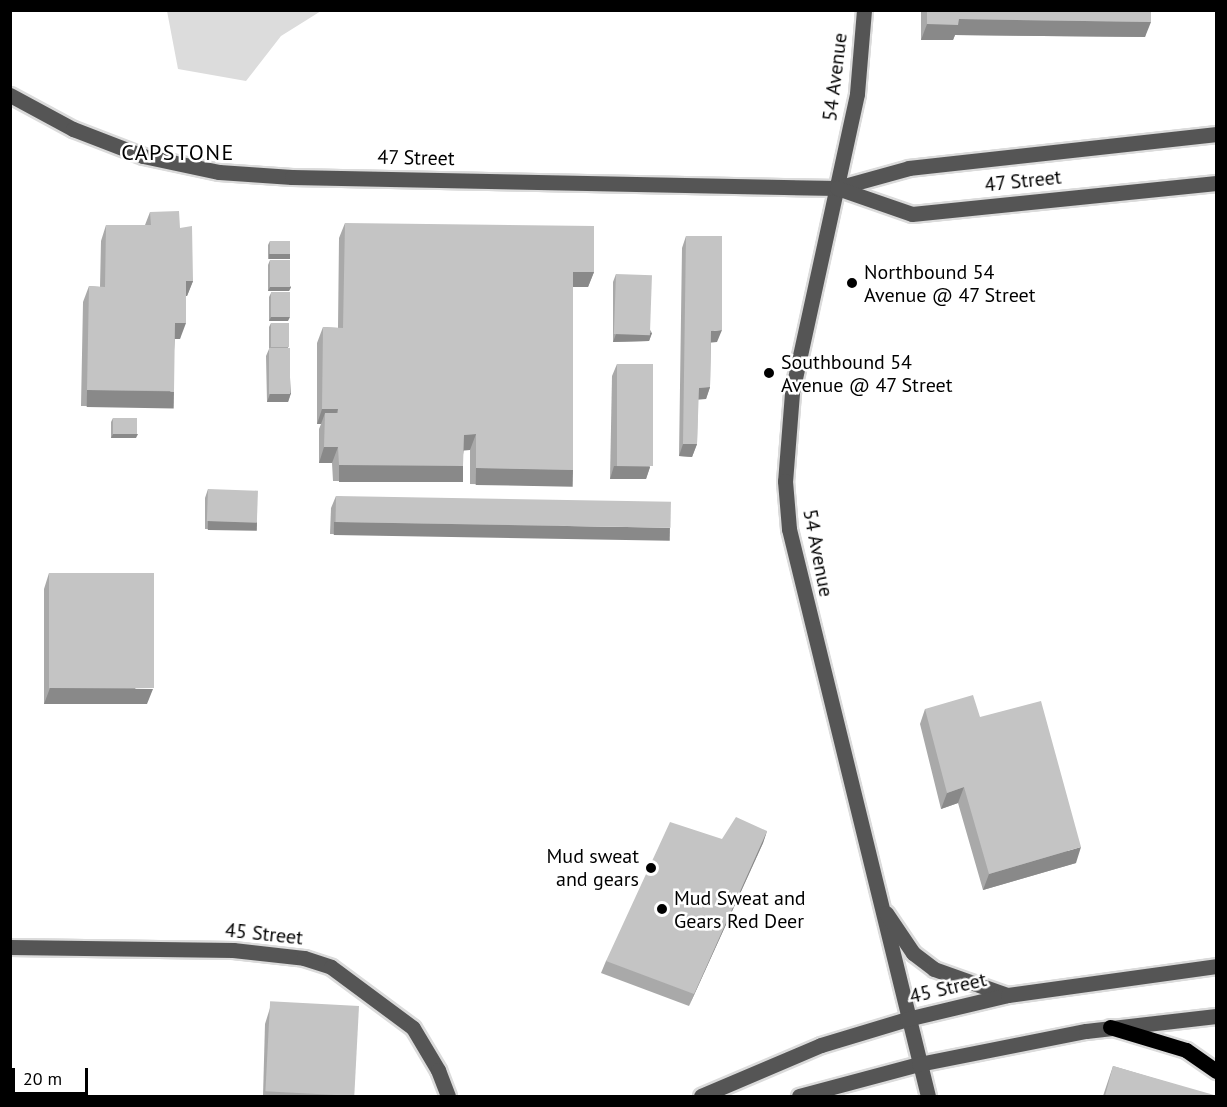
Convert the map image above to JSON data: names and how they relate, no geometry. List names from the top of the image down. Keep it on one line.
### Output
{"streets":{"street":["54 Avenue","47 Street","45 Street"]},"crossings":[["54 Avenue","47 Street"],["54 Avenue","45 Street"]],"districts":["CAPSTONE"],"places":["Northbound 54 Avenue @ 47 Street","Southbound 54 Avenue @ 47 Street","Mud sweat and gears","Mud Sweat and Gears Red Deer"],"scale_bar":"20 m"}
